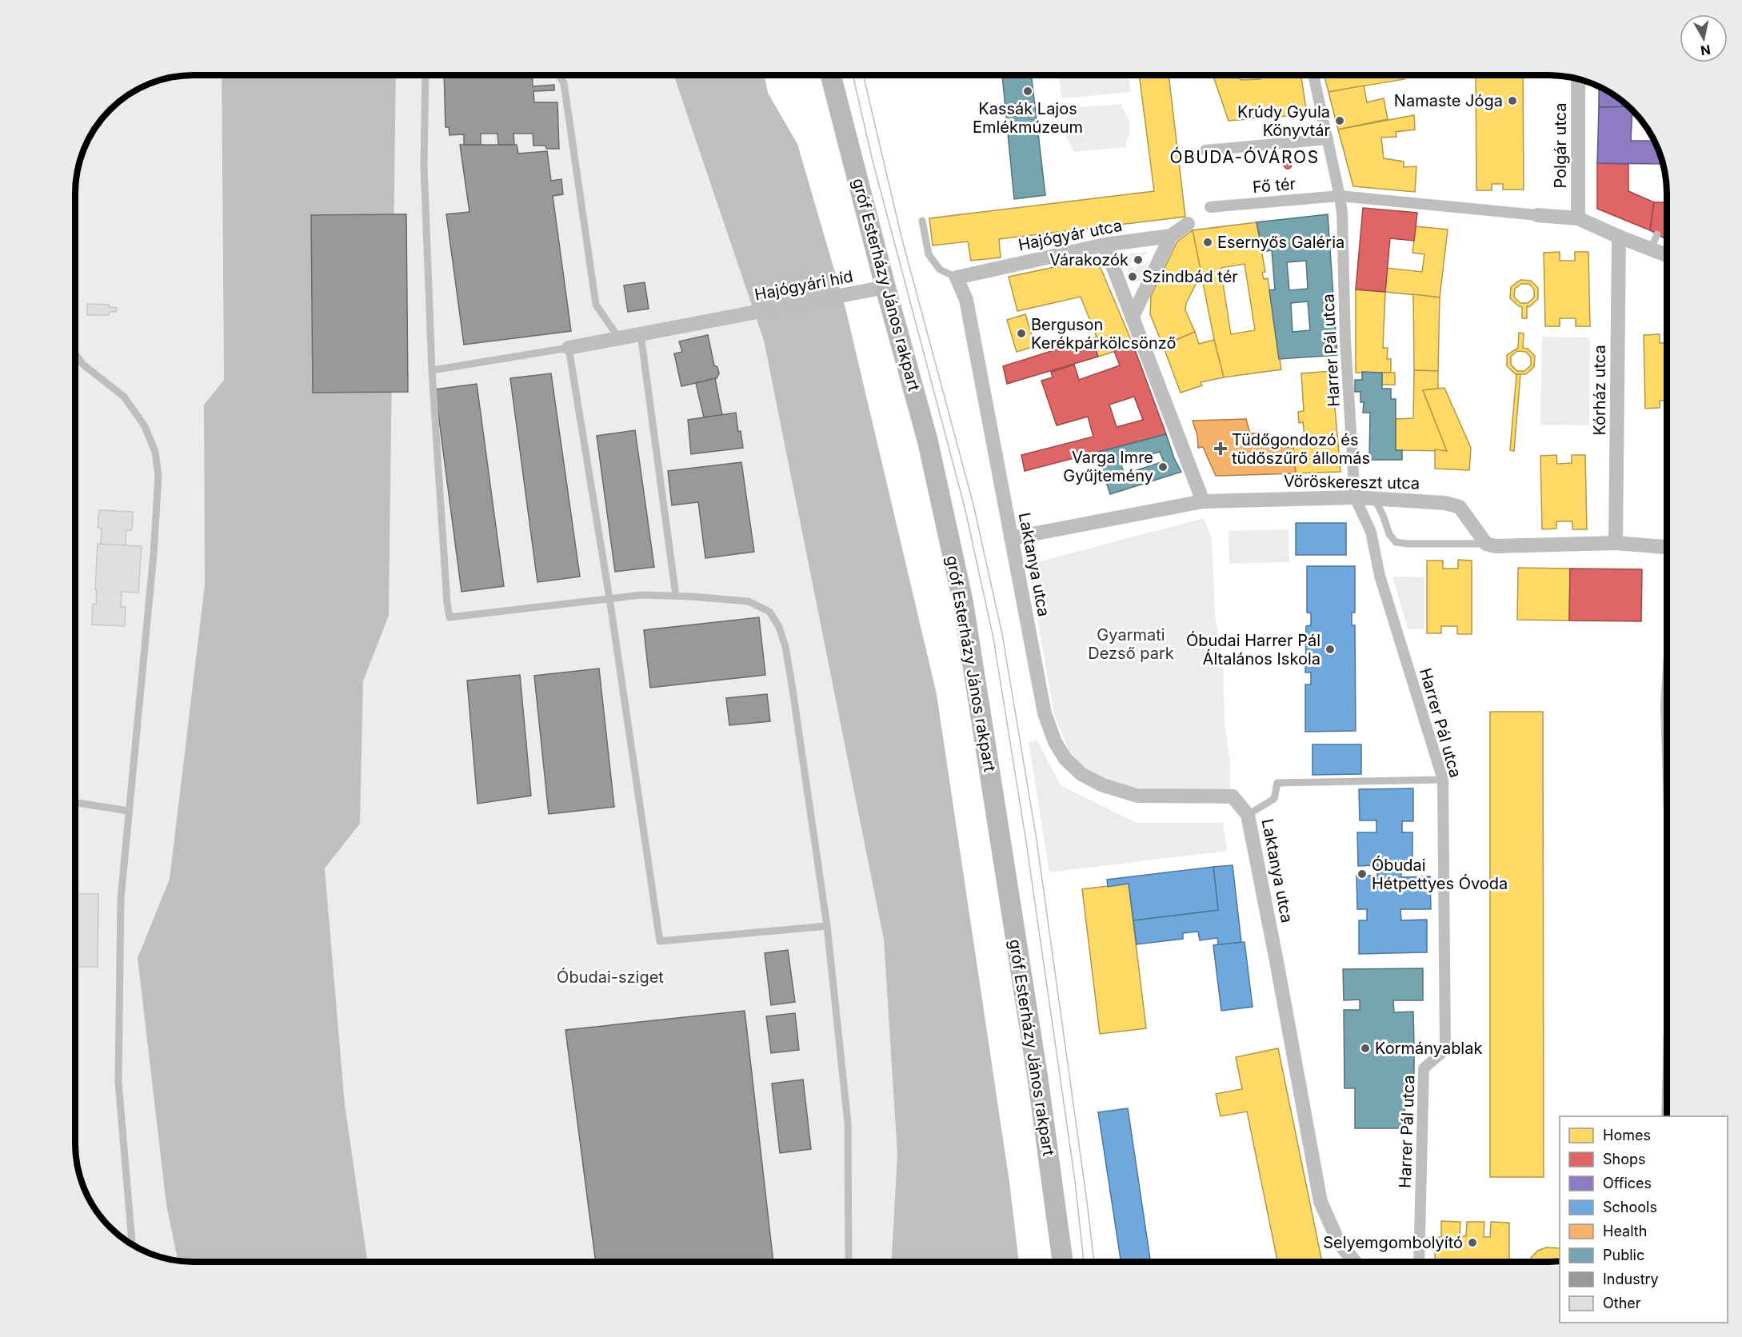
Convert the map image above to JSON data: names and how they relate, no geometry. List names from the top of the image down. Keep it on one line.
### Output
{"streets":{"main road":["gróf Esterházy János rakpart"],"street":["Polgár utca","Fő tér","Hajógyár utca","Hajógyári híd","Harrer Pál utca","Kórház utca","Vöröskereszt utca","Laktanya utca"]},"crossings":[["Fő tér","Harrer Pál utca"],["Hajógyár utca","Laktanya utca"],["gróf Esterházy János rakpart","Hajógyári híd"],["Harrer Pál utca","Vöröskereszt utca"],["Vöröskereszt utca","Laktanya utca"]],"districts":["ÓBUDA-ÓVÁROS"],"parks":["Gyarmati Dezső park","Óbudai-sziget"],"places":{"other":["Kassák Lajos Emlékmúzeum","Namaste Jóga","Krúdy Gyula Könyvtár","Esernyős Galéria","Várakozók","Szindbád tér","Berguson Kerékpárkölcsönző","Varga Imre Gyűjtemény","Óbudai Harrer Pál Általános Iskola","Óbudai Hétpettyes Óvoda","Kormányablak","Selyemgombolyító"],"health":["Tüdőgondozó és tüdőszűrő állomás"]},"legend":["Homes","Shops","Offices","Schools","Health","Public","Industry","Other"],"north":"bottom"}
